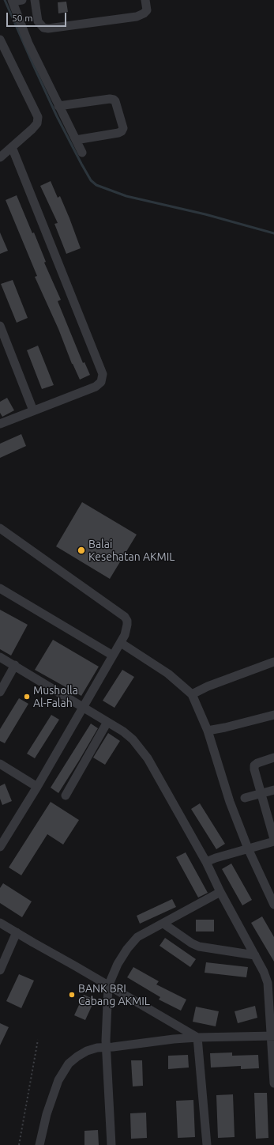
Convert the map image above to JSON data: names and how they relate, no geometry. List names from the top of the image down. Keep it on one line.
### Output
{"places":["Balai Kesehatan AKMIL","Musholla Al-Falah","BANK BRI Cabang AKMIL"],"scale_bar":"50 m"}
